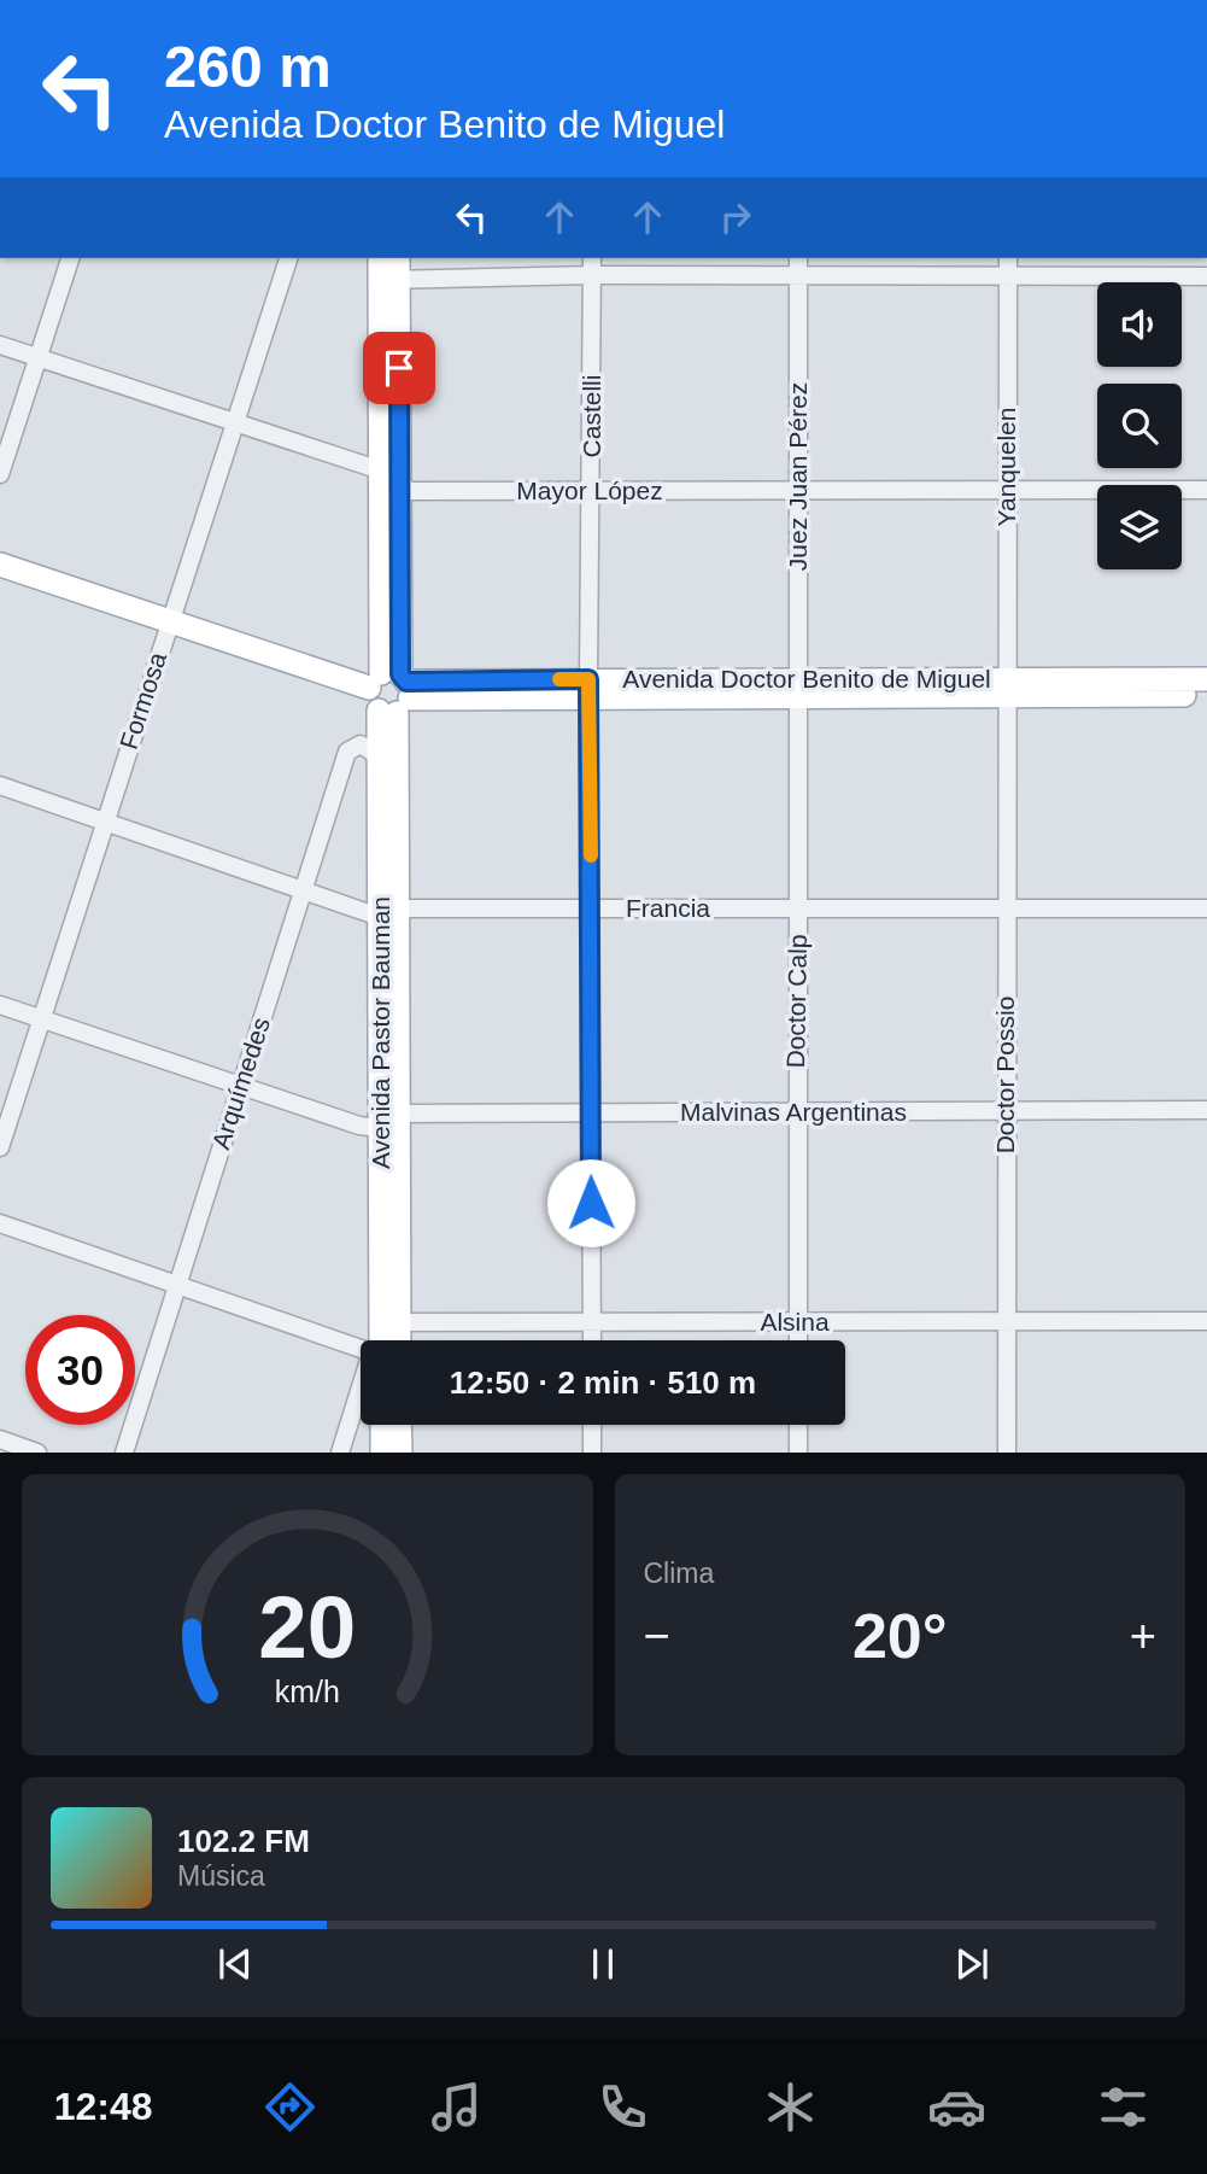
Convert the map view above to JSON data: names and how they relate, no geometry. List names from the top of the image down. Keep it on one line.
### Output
{"streets":{"main road":["Avenida Doctor Benito de Miguel","Avenida Pastor Bauman"],"street":["Castelli","Yanquelen","Juez Juan Pérez","Mayor López","Formosa","Francia","Doctor Calp","Doctor Possio","Arquímedes","Malvinas Argentinas","Alsina"]},"crossings":[["Castelli","Mayor López"],["Castelli","Avenida Doctor Benito de Miguel"],["Castelli","Francia"],["Castelli","Malvinas Argentinas"],["Castelli","Alsina"],["Yanquelen","Mayor López"],["Yanquelen","Avenida Doctor Benito de Miguel"],["Yanquelen","Doctor Possio"],["Juez Juan Pérez","Mayor López"],["Juez Juan Pérez","Avenida Doctor Benito de Miguel"],["Juez Juan Pérez","Doctor Calp"],["Avenida Doctor Benito de Miguel","Formosa"],["Avenida Doctor Benito de Miguel","Doctor Calp"],["Avenida Doctor Benito de Miguel","Avenida Pastor Bauman"],["Avenida Doctor Benito de Miguel","Doctor Possio"],["Formosa","Francia"],["Formosa","Malvinas Argentinas"],["Francia","Doctor Calp"],["Francia","Avenida Pastor Bauman"],["Francia","Doctor Possio"],["Francia","Arquímedes"],["Doctor Calp","Malvinas Argentinas"],["Doctor Calp","Alsina"],["Avenida Pastor Bauman","Arquímedes"],["Avenida Pastor Bauman","Malvinas Argentinas"],["Avenida Pastor Bauman","Alsina"],["Doctor Possio","Malvinas Argentinas"],["Doctor Possio","Alsina"],["Arquímedes","Malvinas Argentinas"]],"page":{"turn":["260 m","Avenida Doctor Benito de Miguel"],"limit":"30","trip":"12:50 · 2 min · 510 m","tile":"Clima","heat":["−","20°","+"],"song":["102.2 FM","Música"],"tabs":"12:48","gauge":["20","km/h"]}}
